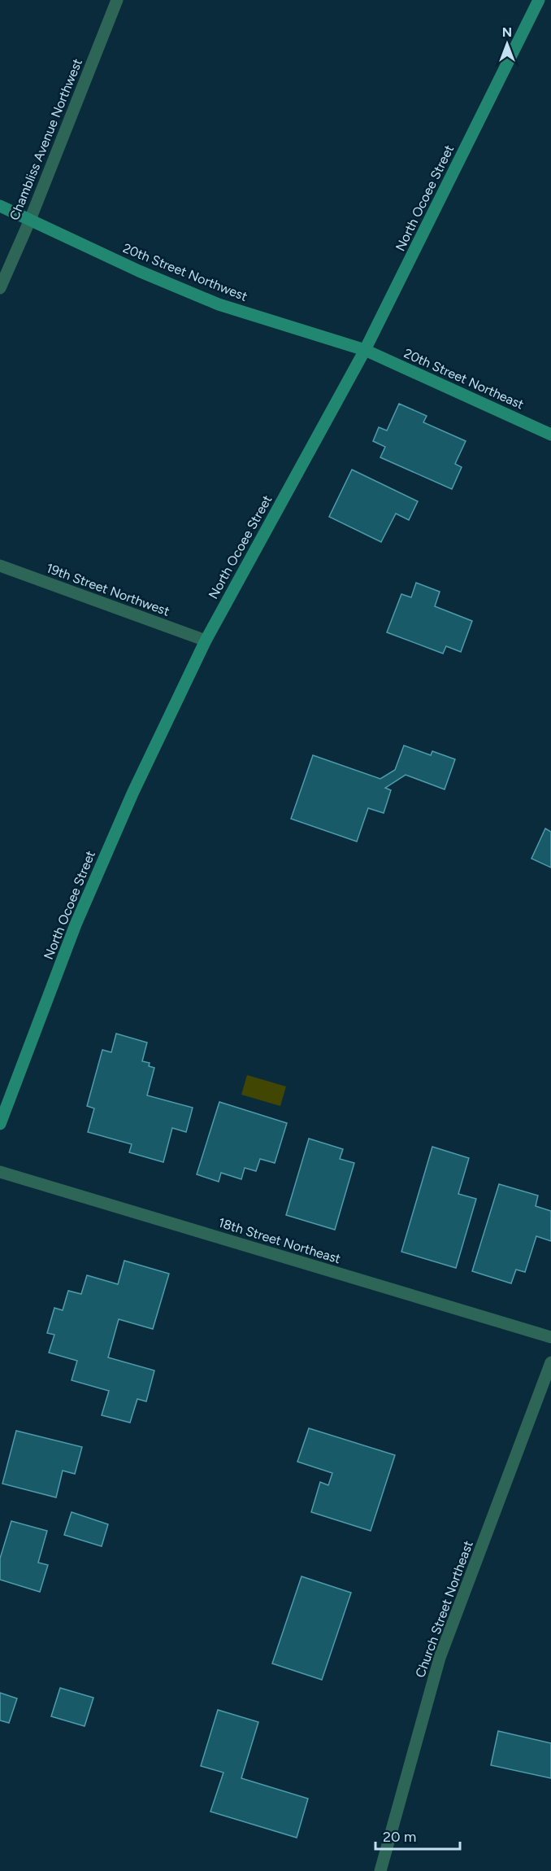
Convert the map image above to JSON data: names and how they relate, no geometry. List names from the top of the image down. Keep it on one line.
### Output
{"streets":{"main road":["North Ocoee Street","20th Street Northwest","20th Street Northeast"],"street":["Chambliss Avenue Northwest","19th Street Northwest","18th Street Northeast","Church Street Northeast"]},"crossings":[["Chambliss Avenue Northwest","20th Street Northwest"],["North Ocoee Street","20th Street Northwest"],["North Ocoee Street","20th Street Northeast"],["North Ocoee Street","19th Street Northwest"],["20th Street Northwest","20th Street Northeast"]],"scale_bar":"20 m","north":"top"}
